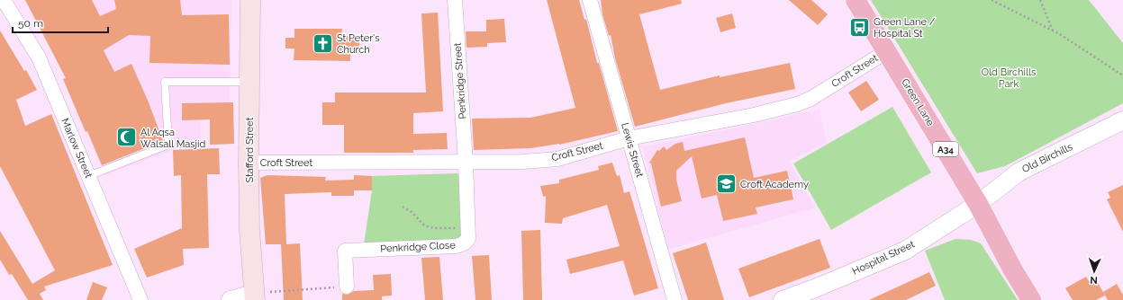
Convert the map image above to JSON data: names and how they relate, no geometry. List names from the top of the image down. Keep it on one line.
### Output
{"streets":{"highway":["Green Lane","A34"],"main road":["Stafford Street"],"street":["Croft Street","Penkridge Street","Marlow Street","Lewis Street","Old Birchills","Penkridge Close","Hospital Street"]},"crossings":[["Croft Street","Penkridge Street"],["Croft Street","Green Lane"],["Croft Street","Stafford Street"],["Croft Street","Lewis Street"],["Croft Street","Penkridge Close"],["Penkridge Street","Penkridge Close"],["Green Lane","Old Birchills"],["Green Lane","Hospital Street"],["Old Birchills","Hospital Street"]],"parks":["Old Birchills Park"],"places":{"bus stop":["Green Lane / Hospital St"],"church":["St Peter's Church"],"mosque":["Al Aqsa Walsall Masjid"],"school or university":["Croft Academy"]},"scale_bar":"50 m","north":"bottom"}
